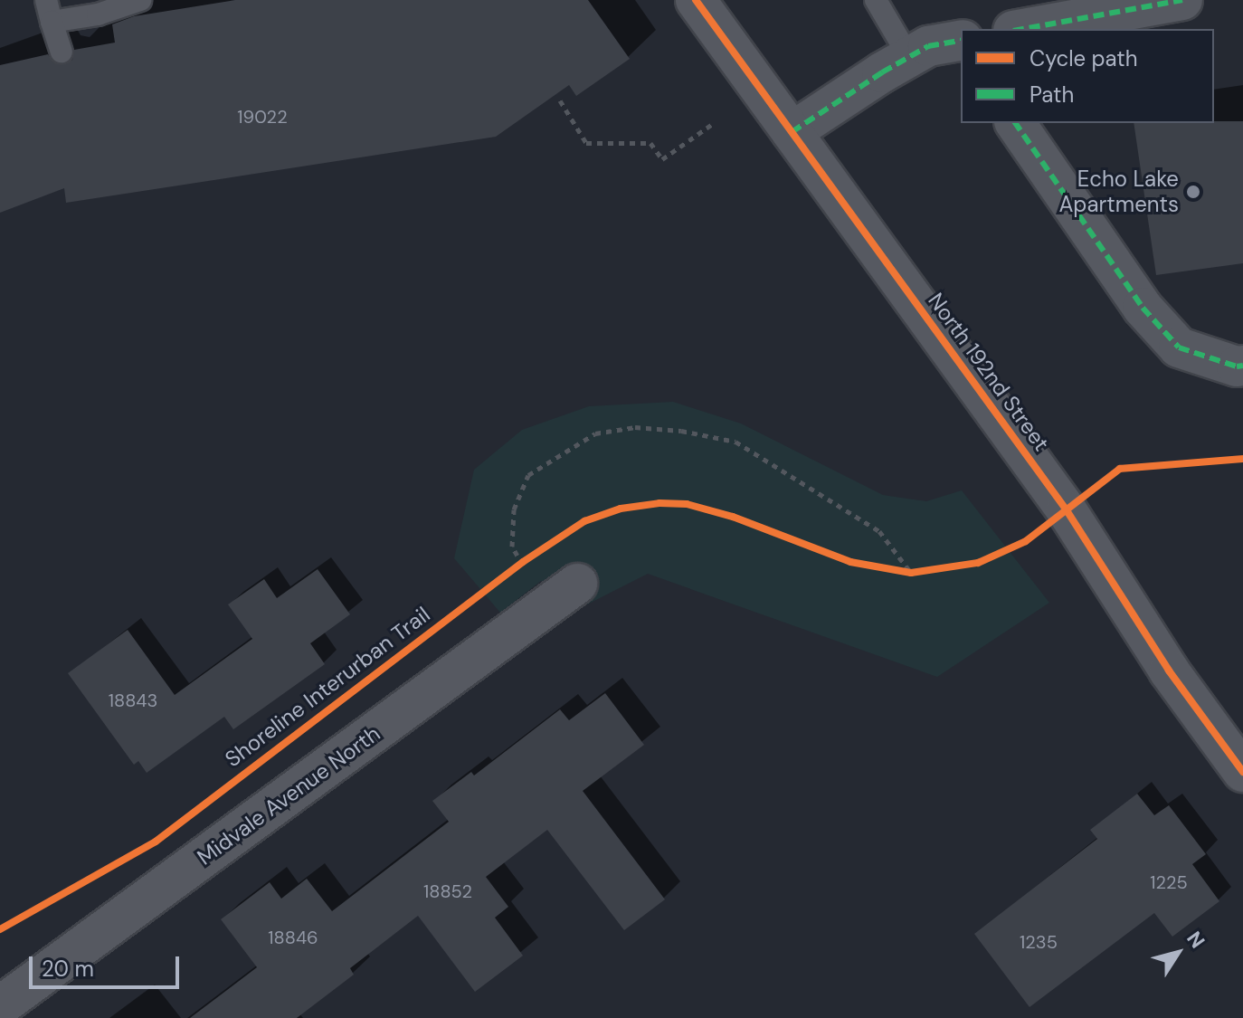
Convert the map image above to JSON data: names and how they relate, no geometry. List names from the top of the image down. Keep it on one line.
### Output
{"streets":{"street":["North 192nd Street","Midvale Avenue North"],"cycle path":["Shoreline Interurban Trail"]},"places":["Echo Lake Apartments"],"house_numbers":["19022","18843","1225","18852","18846","1235"],"legend":["Cycle path","Path"],"scale_bar":"20 m","north":"top right"}
